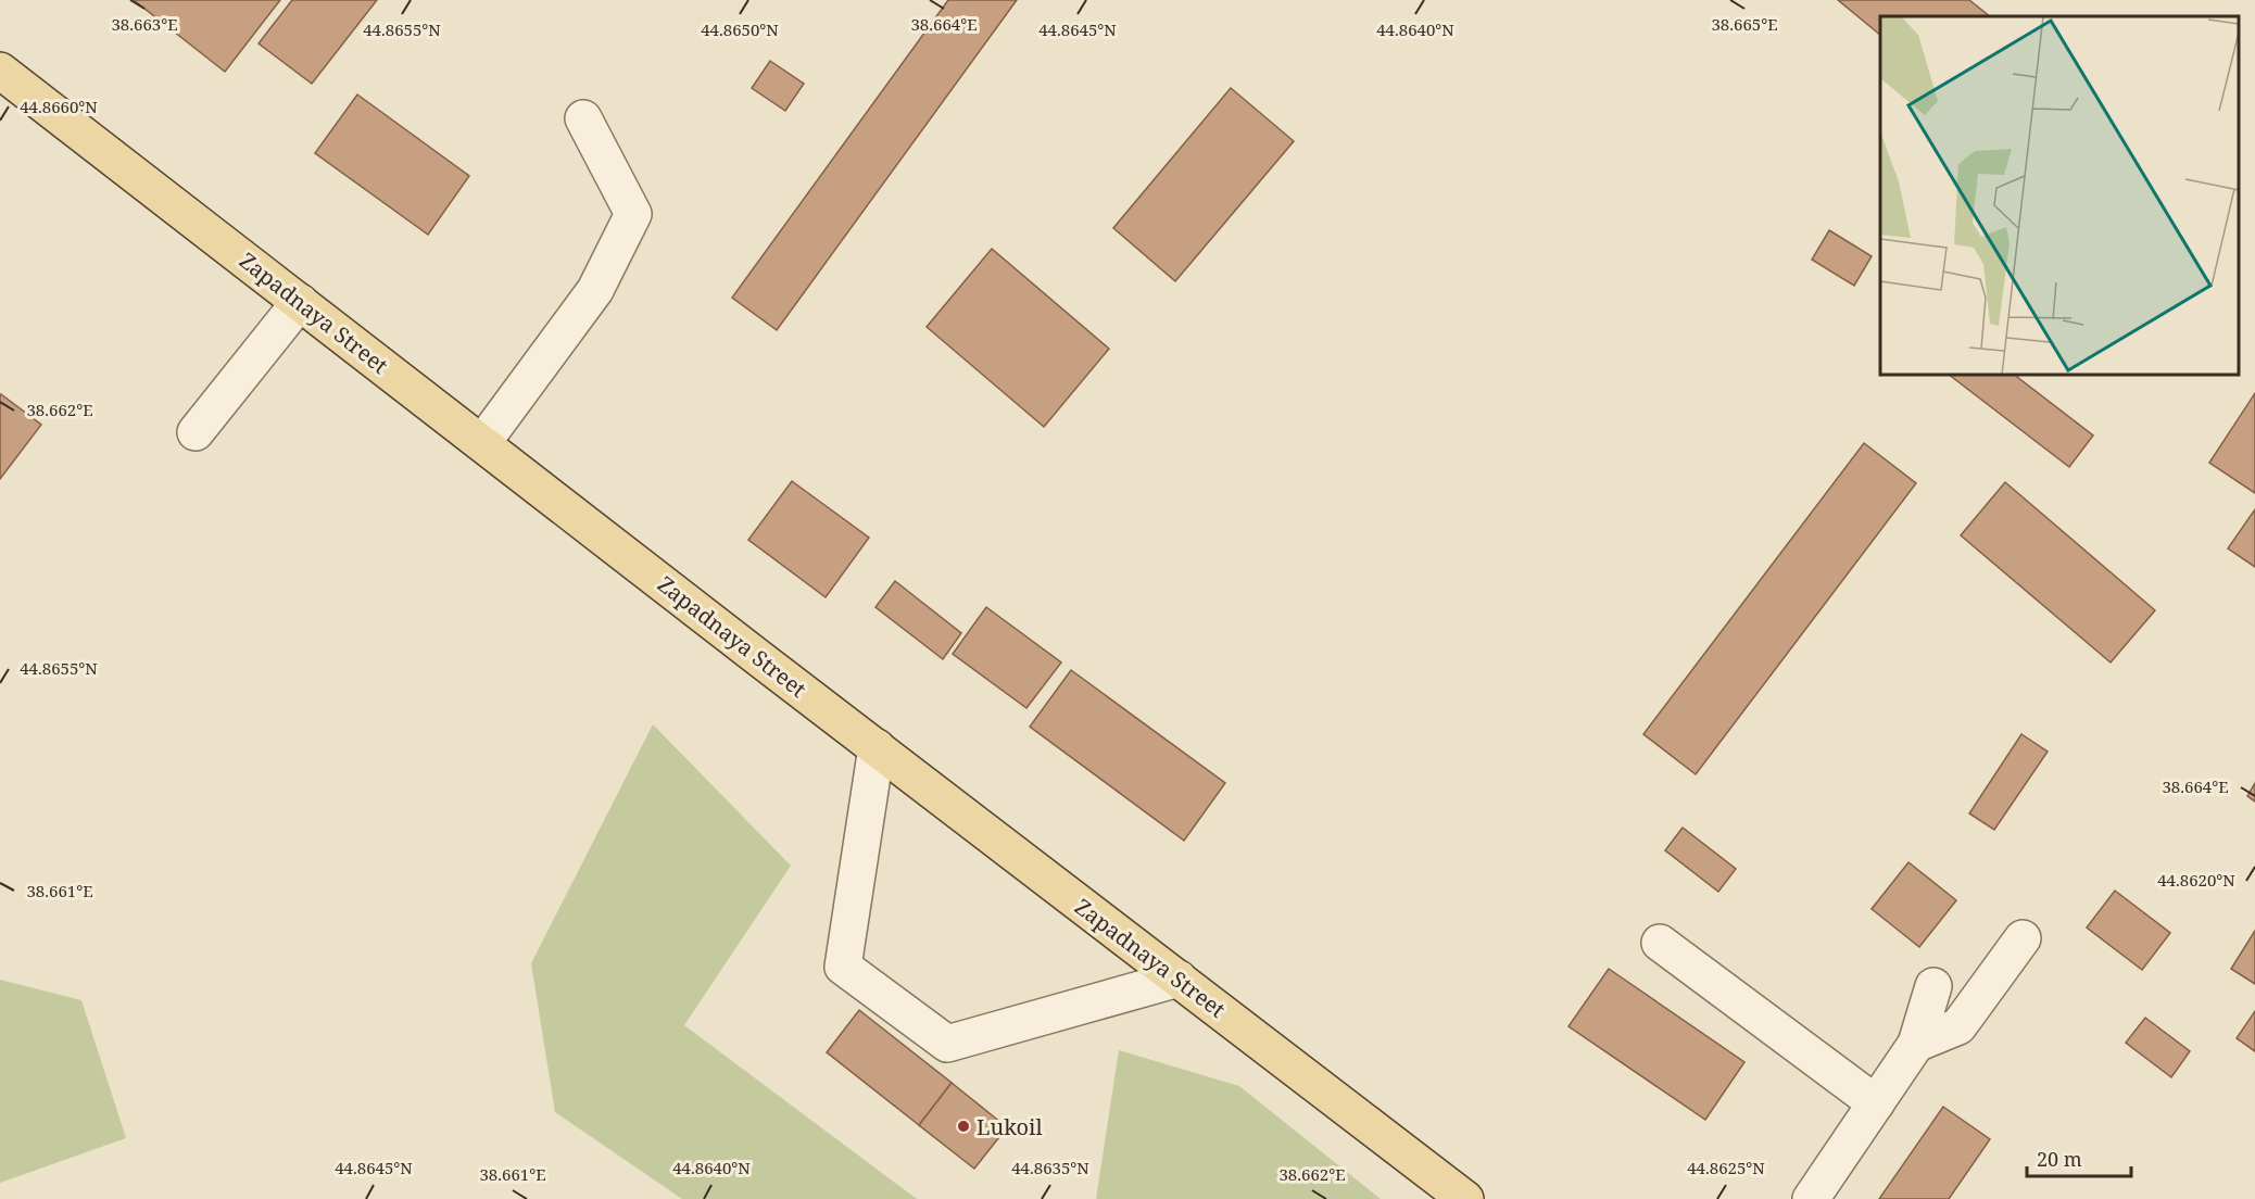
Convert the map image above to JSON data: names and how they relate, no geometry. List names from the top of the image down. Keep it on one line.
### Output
{"streets":{"main road":["Zapadnaya Street"]},"places":["Lukoil"],"scale_bar":"20 m","coordinates":["38.663°E","38.664°E","38.665°E","44.8650°N","44.8645°N","44.8640°N","44.8655°N","44.8660°N","38.662°E","44.8620°N","38.661°E","44.8635°N","44.8625°N"]}
